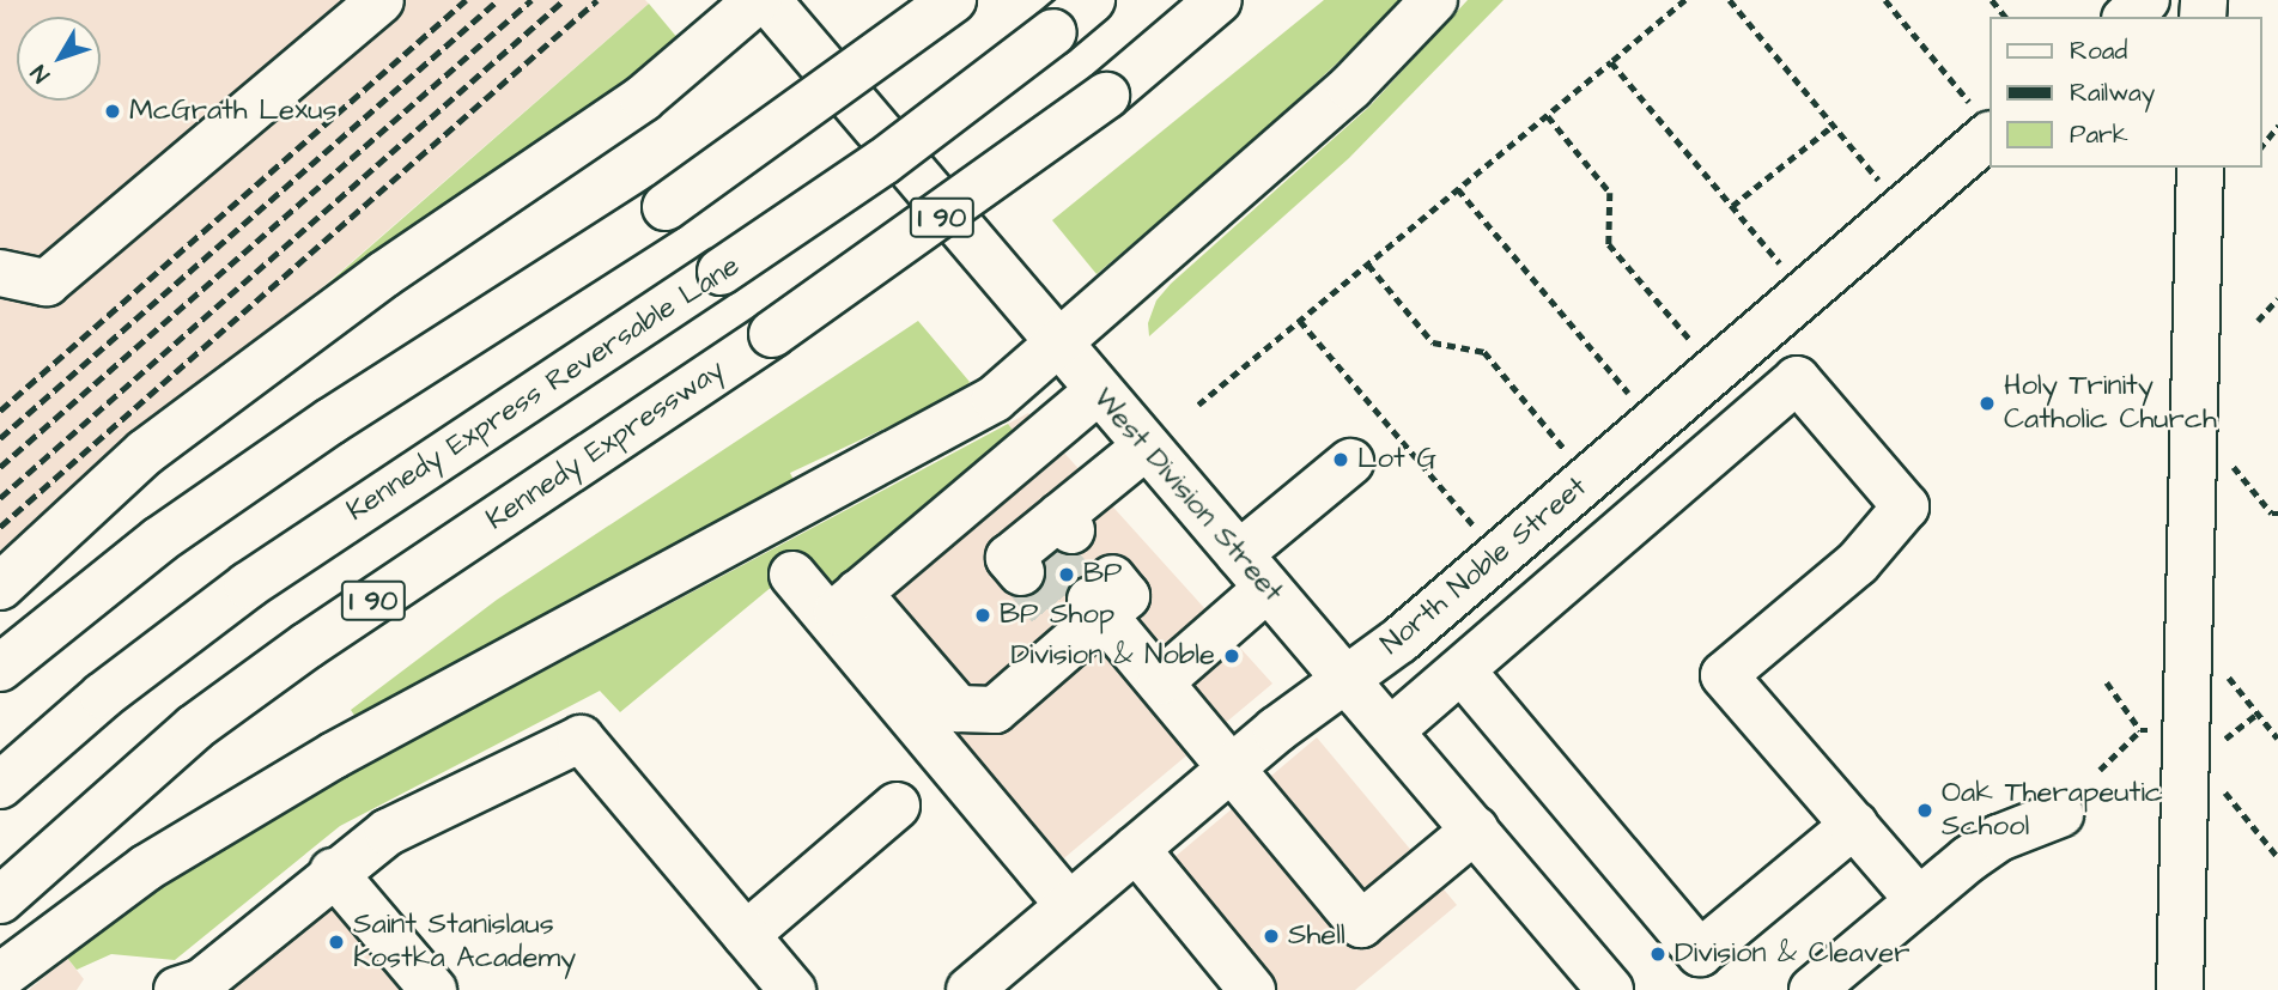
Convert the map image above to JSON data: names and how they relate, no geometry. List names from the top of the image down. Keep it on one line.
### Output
{"streets":{"main road":["I 90","Kennedy Express Reversable Lane","Kennedy Expressway","West Division Street","North Noble Street"]},"crossings":[["West Division Street","North Noble Street"]],"places":["McGrath Lexus","Holy Trinity Catholic Church","Lot G","BP","BP Shop","Division & Noble","Oak Therapeutic School","Shell","Saint Stanislaus Kostka Academy","Division & Cleaver"],"legend":["Road","Railway","Park"],"north":"bottom left"}
